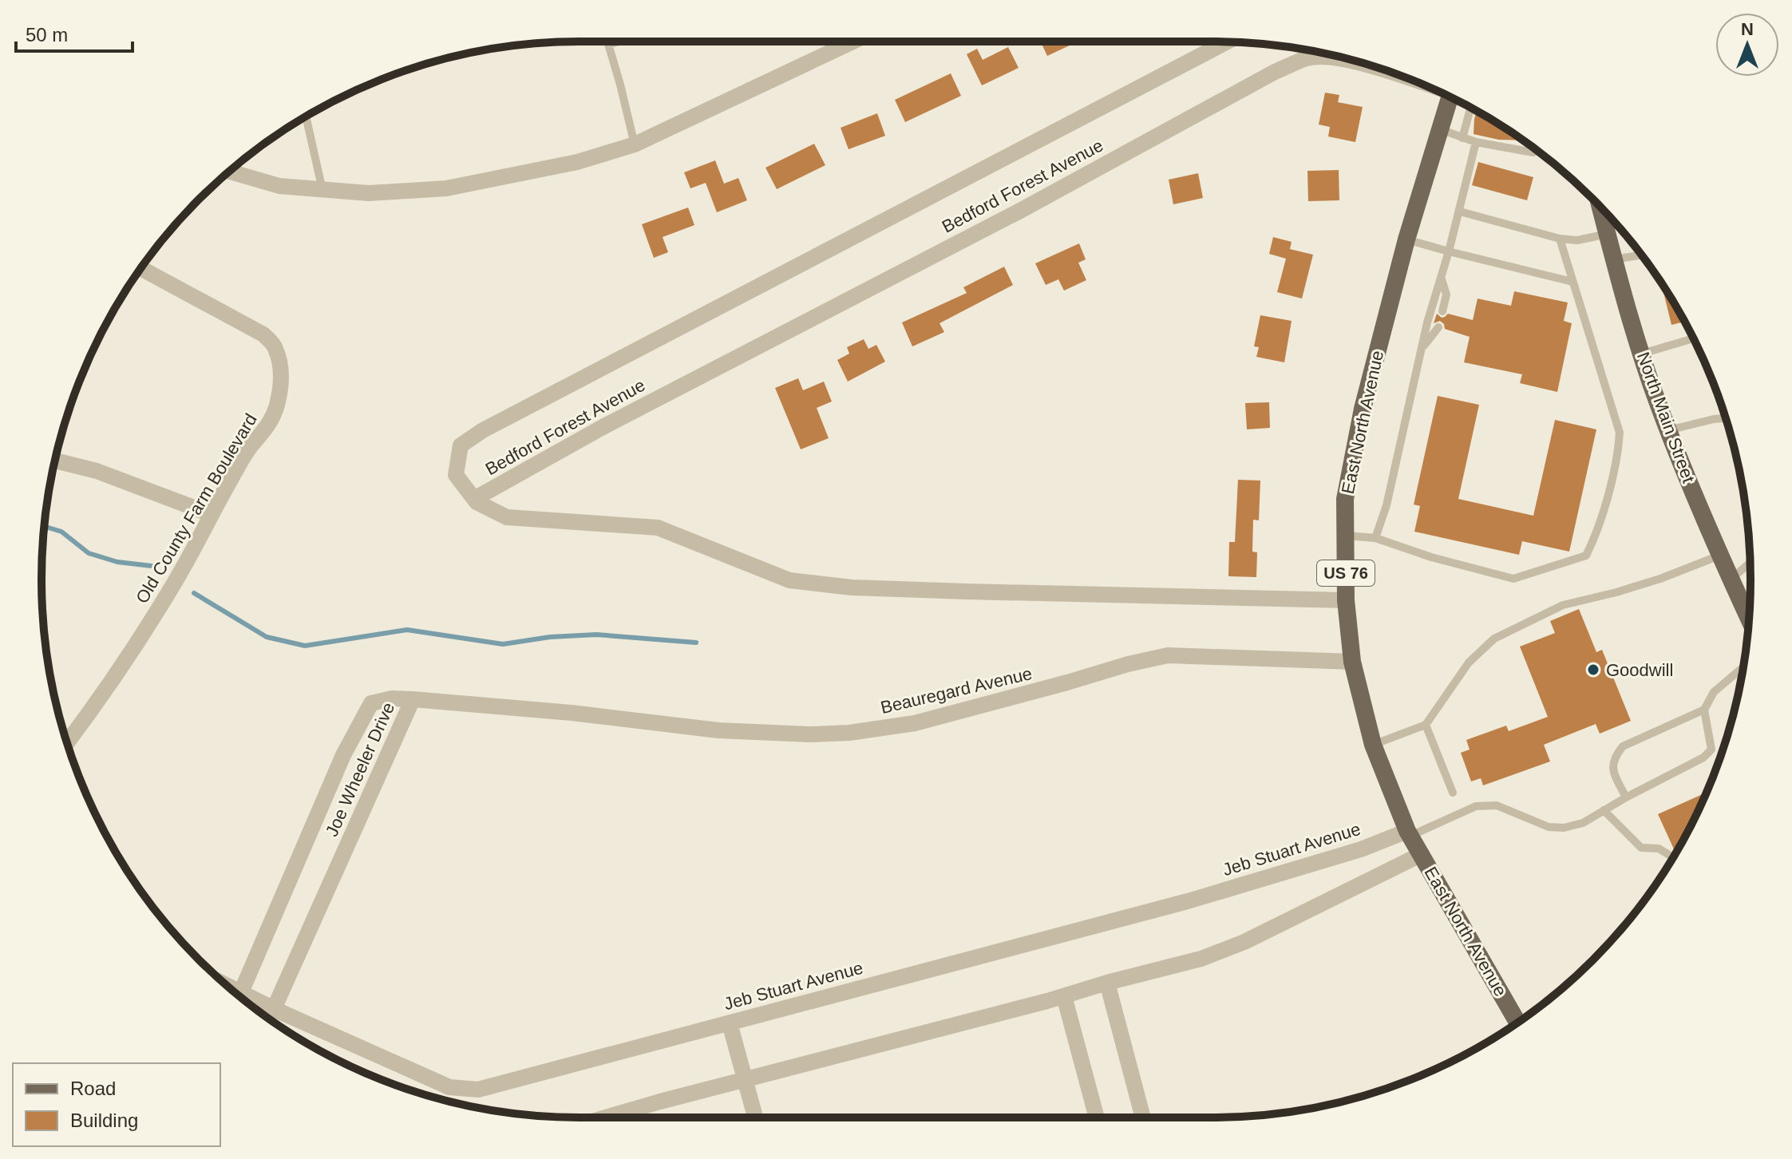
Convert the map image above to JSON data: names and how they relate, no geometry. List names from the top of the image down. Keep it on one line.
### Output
{"streets":{"main road":["North Main Street","East North Avenue","US 76"],"street":["Bedford Forest Avenue","Old County Farm Boulevard","Beauregard Avenue","Joe Wheeler Drive","Jeb Stuart Avenue"]},"crossings":[["East North Avenue","Beauregard Avenue"],["East North Avenue","Jeb Stuart Avenue"],["Beauregard Avenue","Joe Wheeler Drive"],["Joe Wheeler Drive","Jeb Stuart Avenue"]],"places":["Goodwill"],"legend":["Road","Building"],"scale_bar":"50 m","north":"top"}
